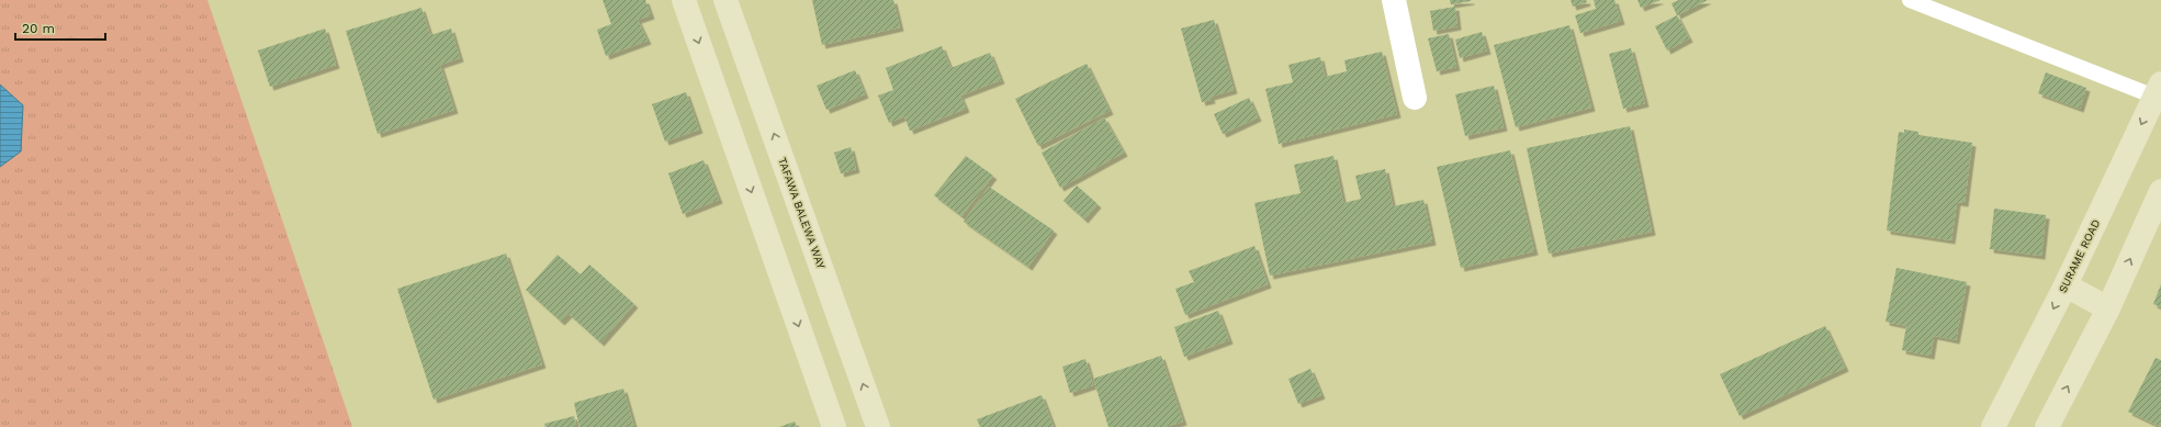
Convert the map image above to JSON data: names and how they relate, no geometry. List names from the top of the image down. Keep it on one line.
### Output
{"streets":{"main road":["TAFAWA BALEWA WAY","SURAME ROAD"]},"scale_bar":"20 m"}
